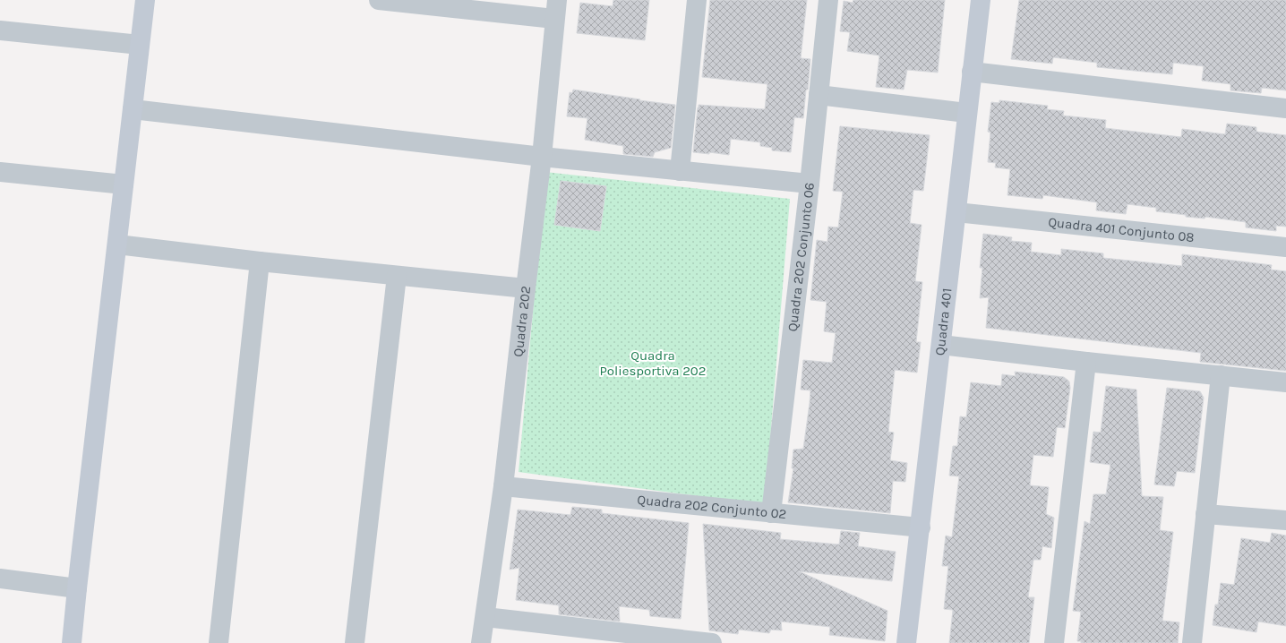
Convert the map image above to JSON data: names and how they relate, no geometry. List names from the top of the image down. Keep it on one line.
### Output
{"streets":{"street":["Quadra 401 Conjunto 08","Quadra 202 Conjunto 06","Quadra 202","Quadra 401","Quadra 202 Conjunto 02"]},"crossings":[["Quadra 401 Conjunto 08","Quadra 401"],["Quadra 202 Conjunto 06","Quadra 202 Conjunto 02"],["Quadra 202","Quadra 202 Conjunto 02"],["Quadra 401","Quadra 202 Conjunto 02"]],"parks":["Quadra Poliesportiva 202"]}
